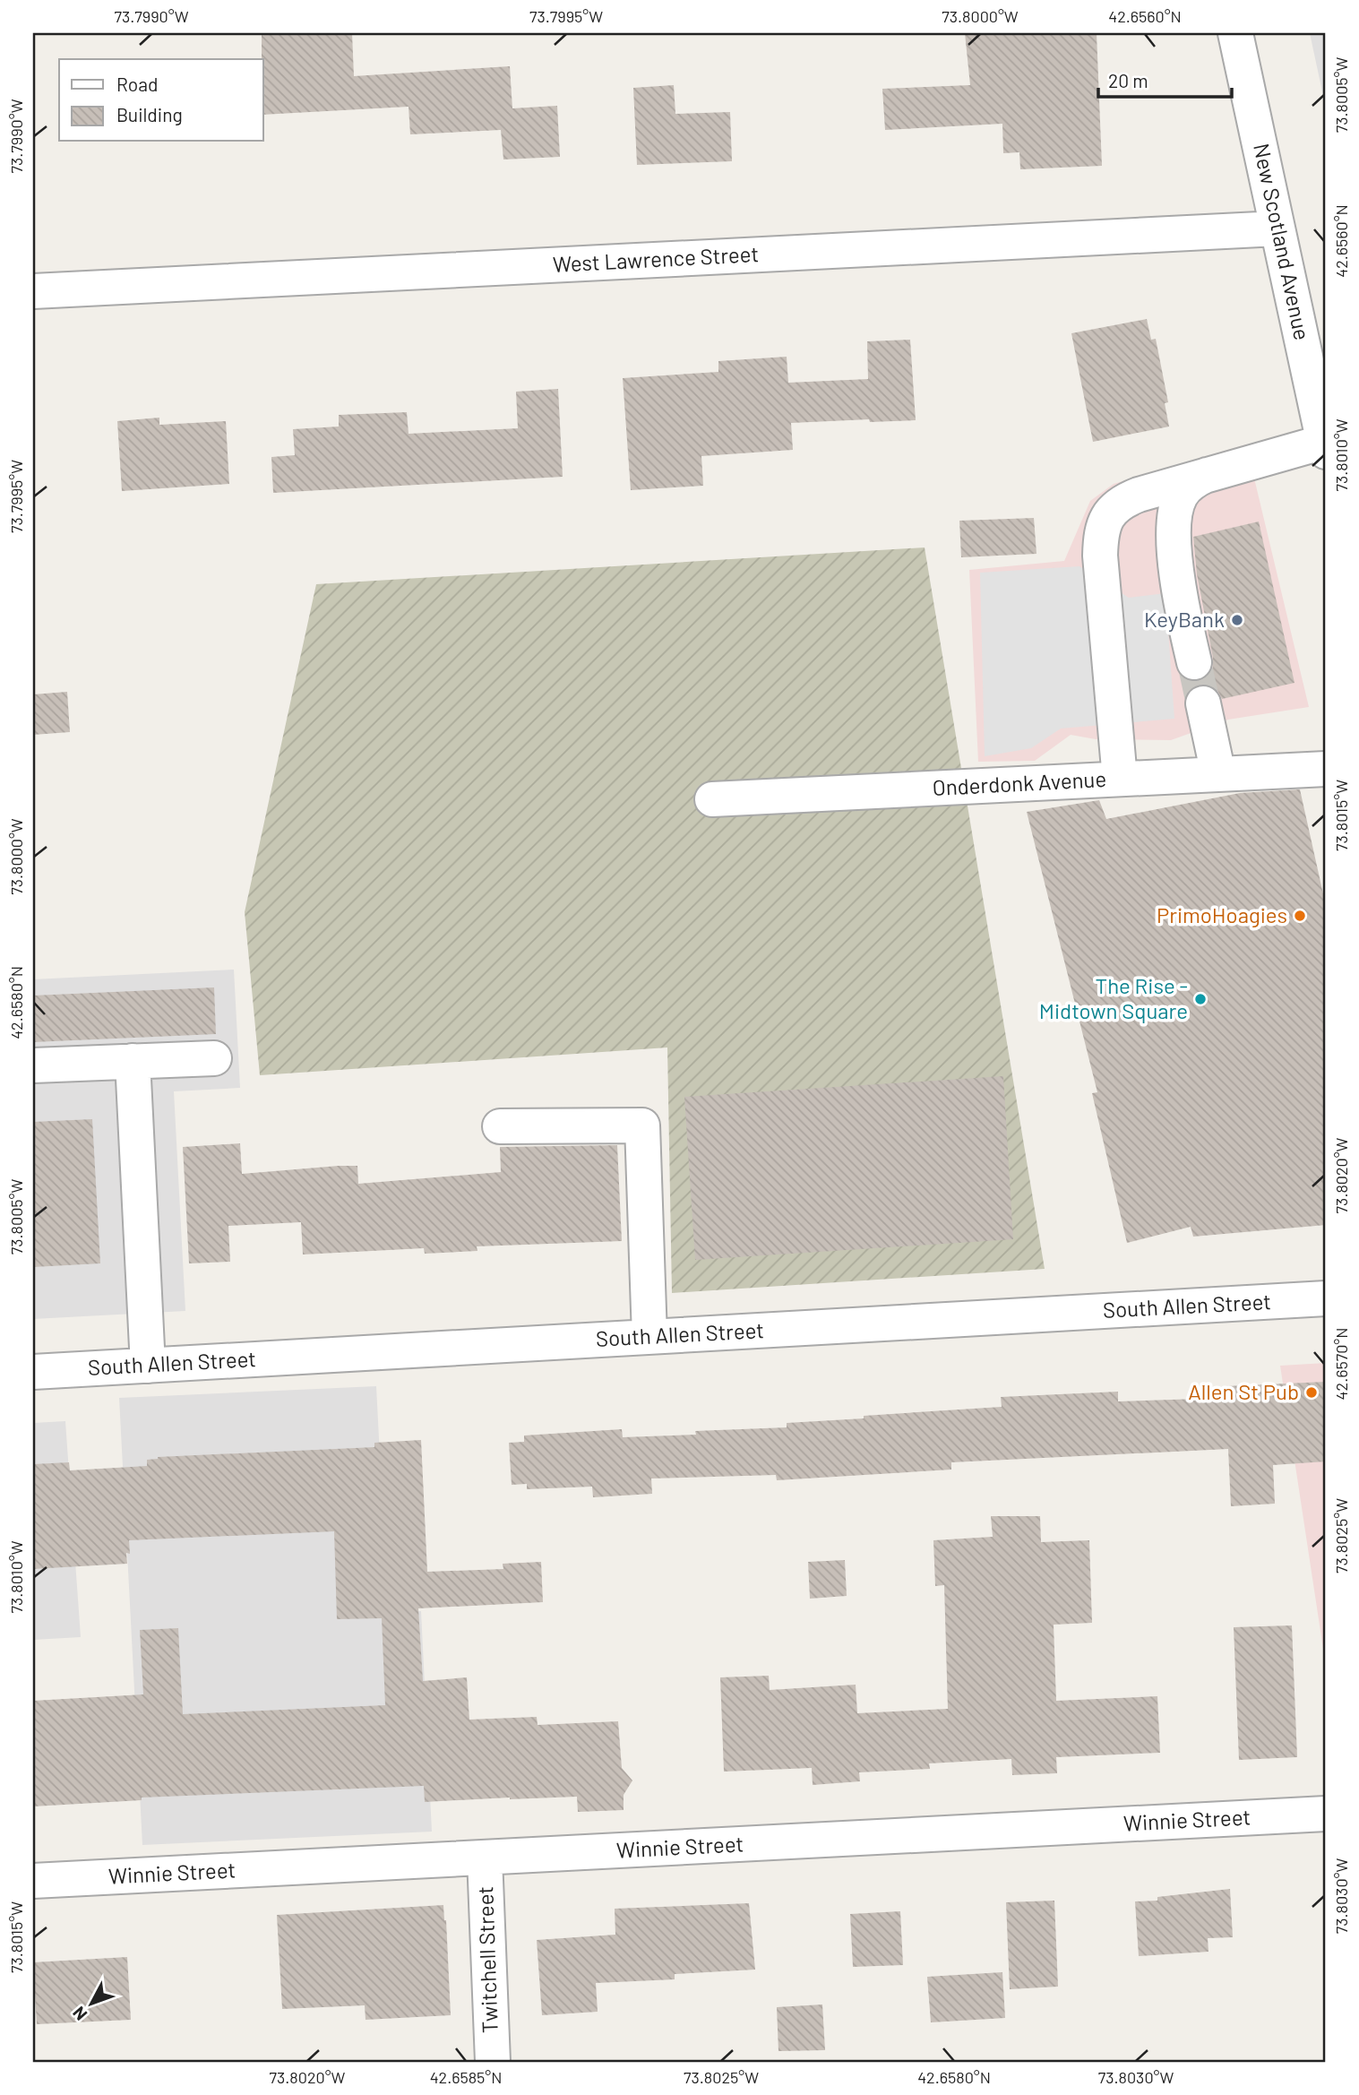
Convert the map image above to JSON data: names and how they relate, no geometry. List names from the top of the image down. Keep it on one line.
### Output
{"streets":{"street":["New Scotland Avenue","West Lawrence Street","Onderdonk Avenue","South Allen Street","Winnie Street","Twitchell Street"]},"crossings":[["New Scotland Avenue","West Lawrence Street"],["Winnie Street","Twitchell Street"]],"places":["KeyBank","PrimoHoagies","The Rise - Midtown Square","Allen St Pub"],"legend":["Road","Building"],"scale_bar":"20 m","north":"bottom left","coordinates":["73.7990°W","73.7995°W","73.8000°W","42.6560°N","73.8005°W","73.8010°W","73.8015°W","42.6580°N","73.8020°W","42.6570°N","73.8025°W","73.8030°W","42.6585°N"]}
